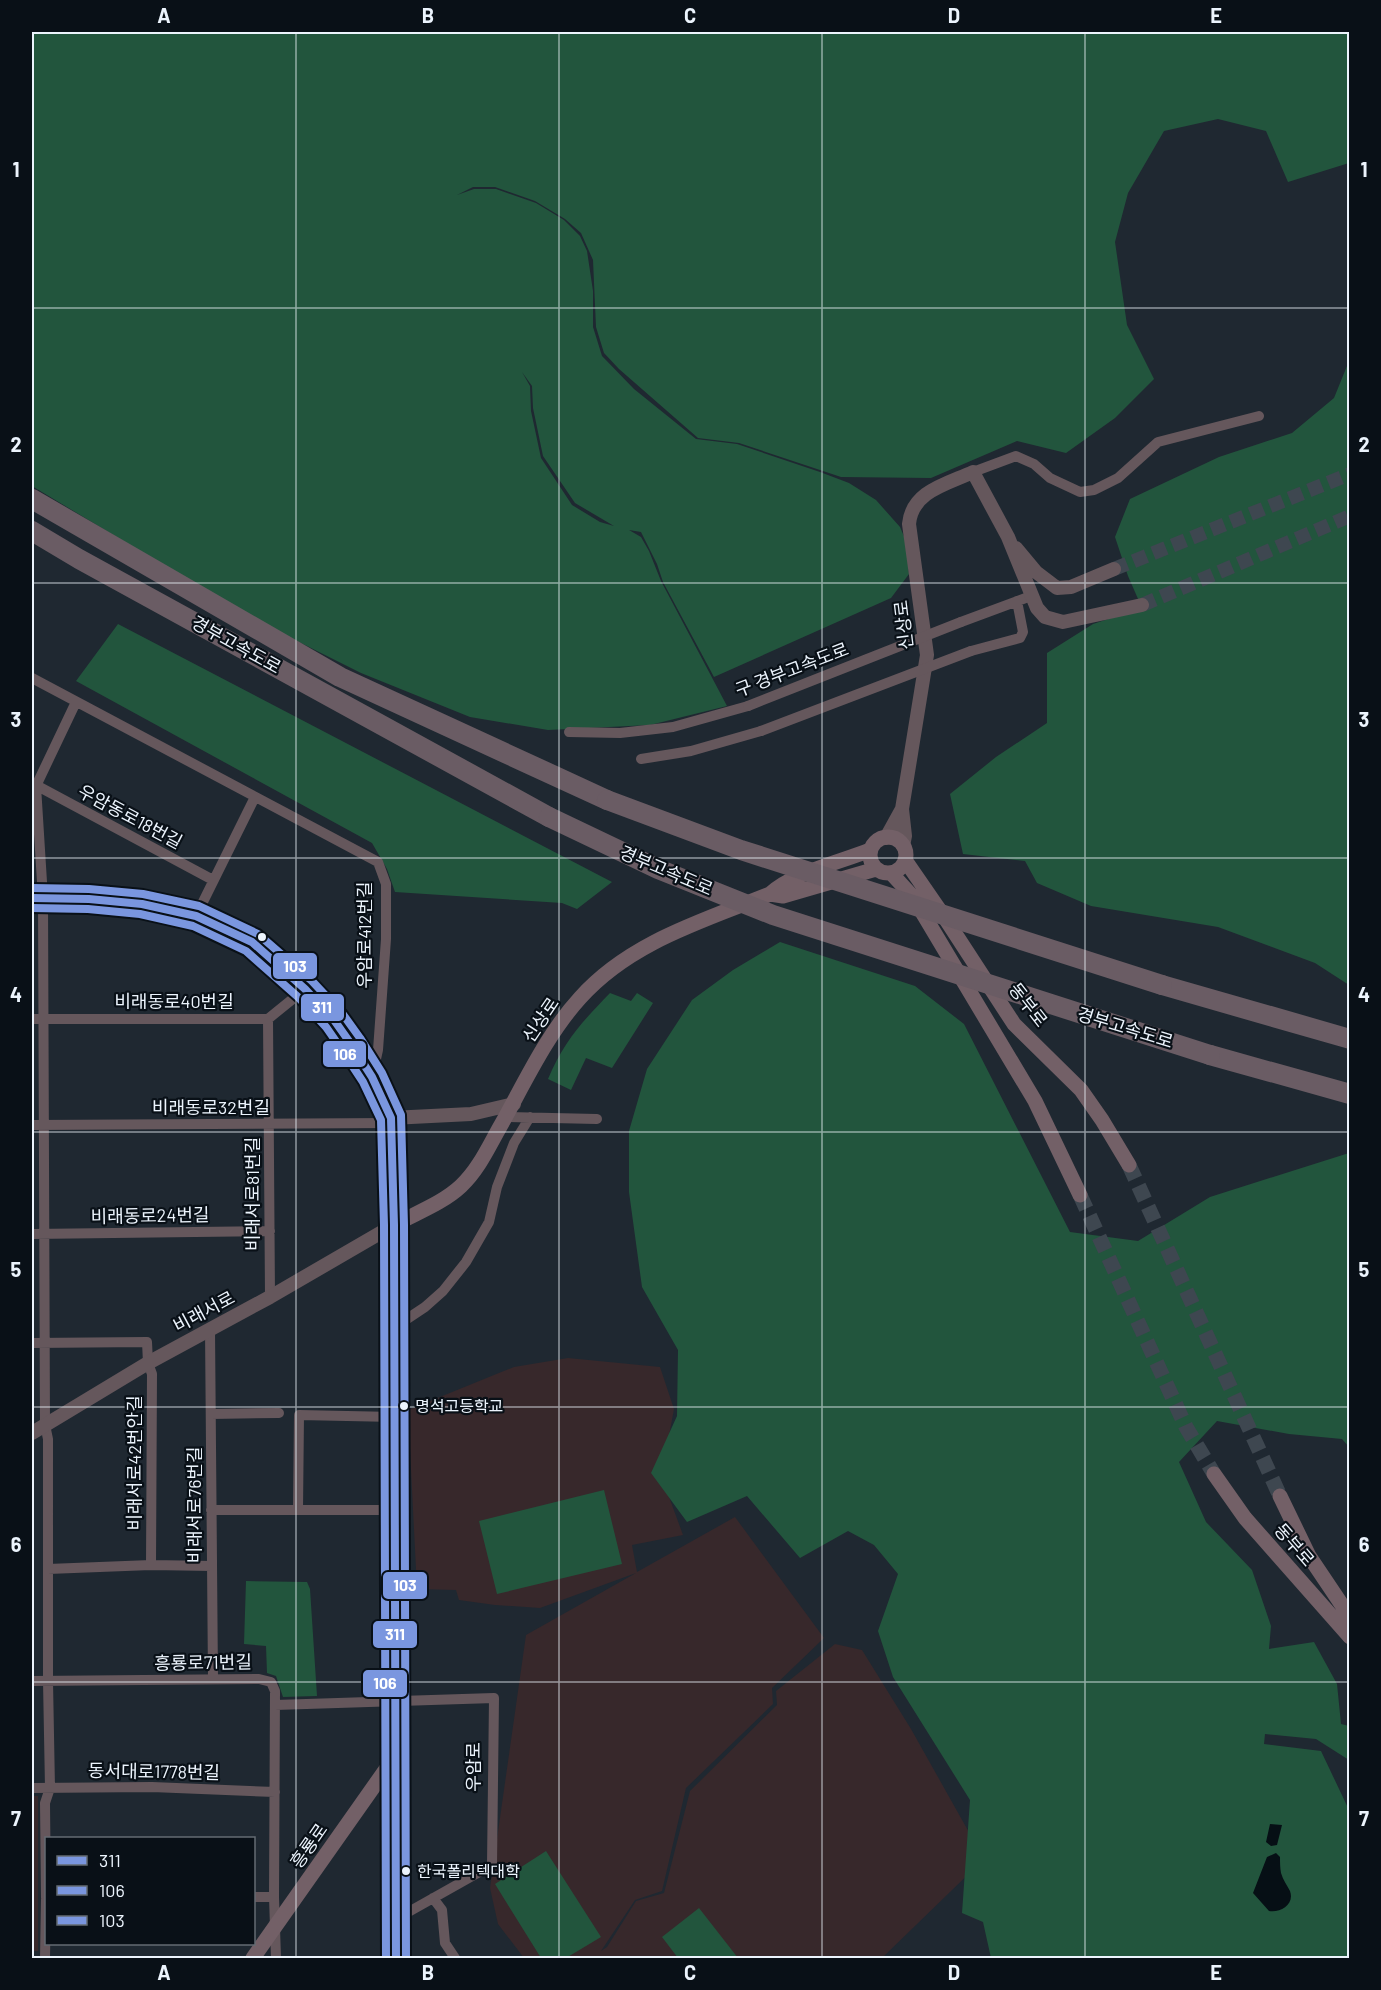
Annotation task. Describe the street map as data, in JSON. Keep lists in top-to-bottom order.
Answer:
{
  "streets": {
    "highway": ["경부고속도로"],
    "main road": ["신상로", "동부로", "흥룡로"],
    "street": [
      "구 경부고속도로",
      "우암동로18번길",
      "우암로412번길",
      "비래동로40번길",
      "비래동로32번길",
      "비래서로81번길",
      "비래동로24번길",
      "비래서로",
      "비래서로42번안길",
      "비래서로76번길",
      "흥룡로71번길",
      "우암로",
      "동서대로1778번길"
    ]
  },
  "crossings": [
    ["신상로", "비래서로"],
    ["비래동로40번길", "비래서로81번길"],
    ["비래동로32번길", "비래서로81번길"],
    ["비래서로81번길", "비래동로24번길"],
    ["비래서로81번길", "비래서로"],
    ["비래서로", "비래서로42번안길"],
    ["비래서로", "비래서로76번길"],
    ["비래서로76번길", "흥룡로71번길"],
    ["흥룡로71번길", "우암로"],
    ["흥룡로71번길", "동서대로1778번길"],
    ["흥룡로71번길", "흥룡로"]
  ],
  "places": ["명석고등학교", "한국폴리텍대학"],
  "lines": ["transit line 103", "transit line 311", "transit line 106"],
  "legend": ["311", "106", "103"],
  "grid": {
    "columns": [
      "A",
      "B",
      "C",
      "D",
      "E"
    ],
    "rows": [
      "1",
      "2",
      "3",
      "4",
      "5",
      "6",
      "7"
    ]
  }
}
